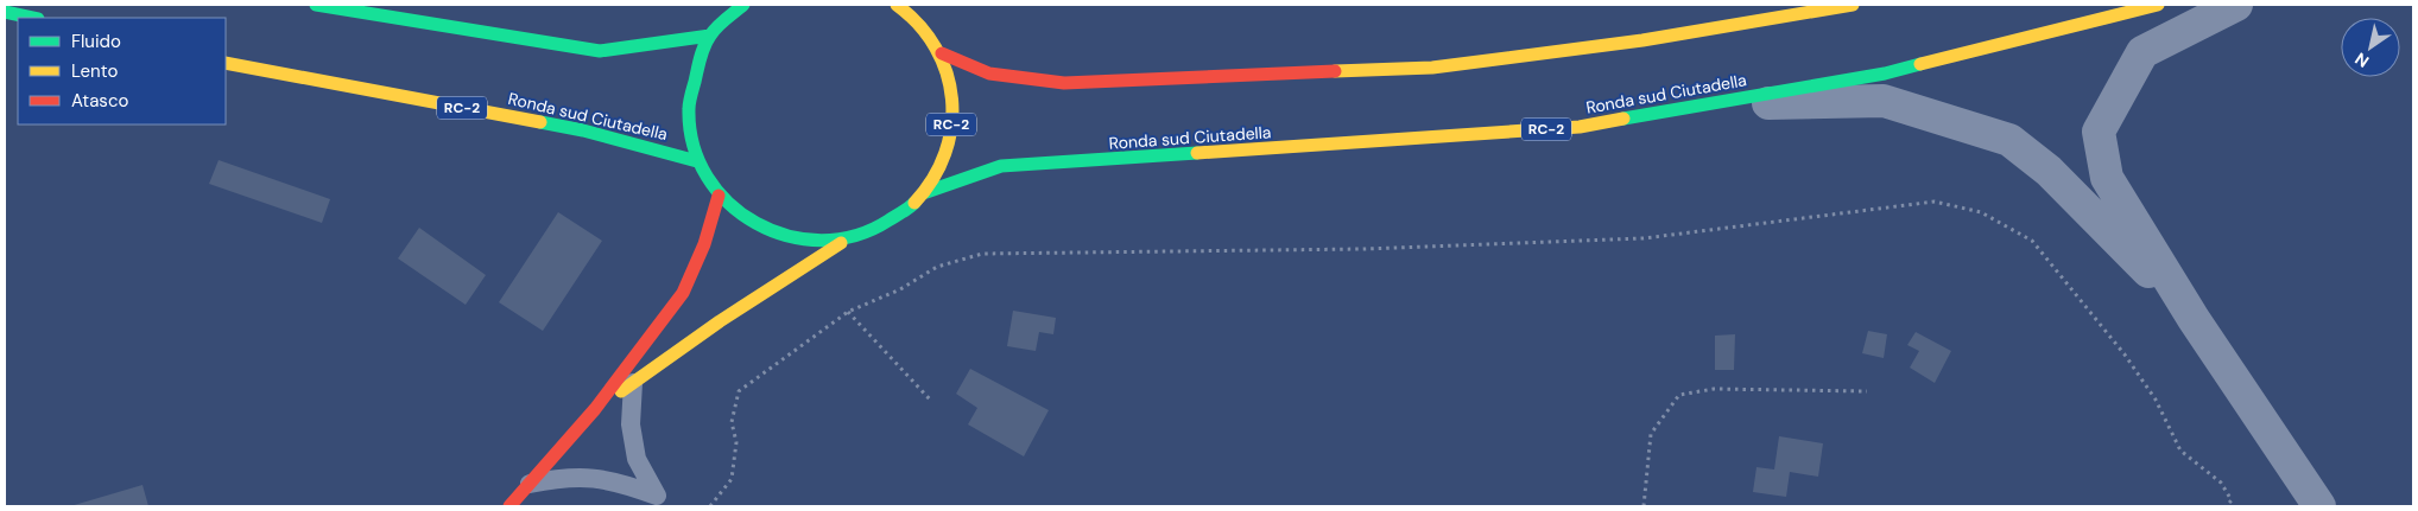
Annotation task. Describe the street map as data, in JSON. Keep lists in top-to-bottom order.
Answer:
{
  "streets": {
    "main road": ["Ronda sud Ciutadella", "RC-2"]
  },
  "crossings": [
    ["Ronda sud Ciutadella", "RC-2"]
  ],
  "legend": ["Fluido", "Lento", "Atasco"],
  "north": "bottom left"
}
